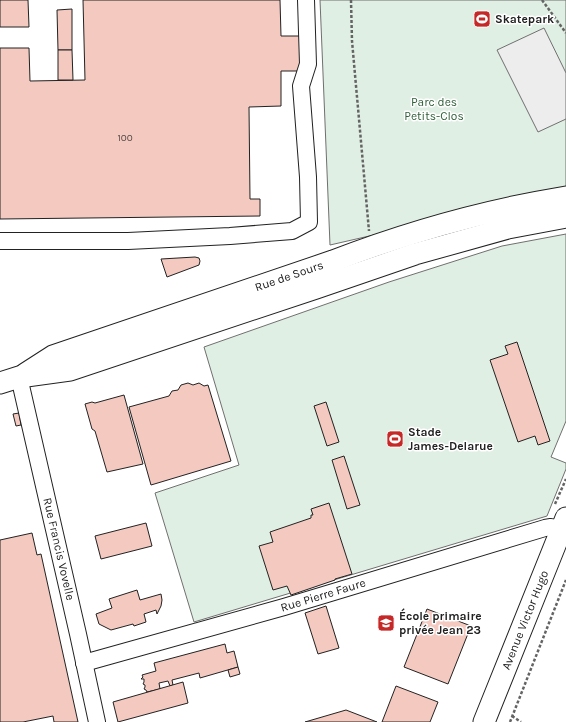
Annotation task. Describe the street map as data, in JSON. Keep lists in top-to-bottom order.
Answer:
{
  "streets": {
    "main road": ["Rue de Sours", "Avenue Victor Hugo"],
    "street": ["Rue Francis Vovelle", "Rue Pierre Faure"]
  },
  "crossings": [
    ["Rue de Sours", "Rue Francis Vovelle"],
    ["Rue Francis Vovelle", "Rue Pierre Faure"],
    ["Rue Pierre Faure", "Avenue Victor Hugo"]
  ],
  "parks": ["Parc des Petits-Clos"],
  "places": {
    "sports": ["Skatepark", "Stade James-Delarue"],
    "school or university": ["École primaire privée Jean 23"]
  },
  "house_numbers": ["100"]
}
